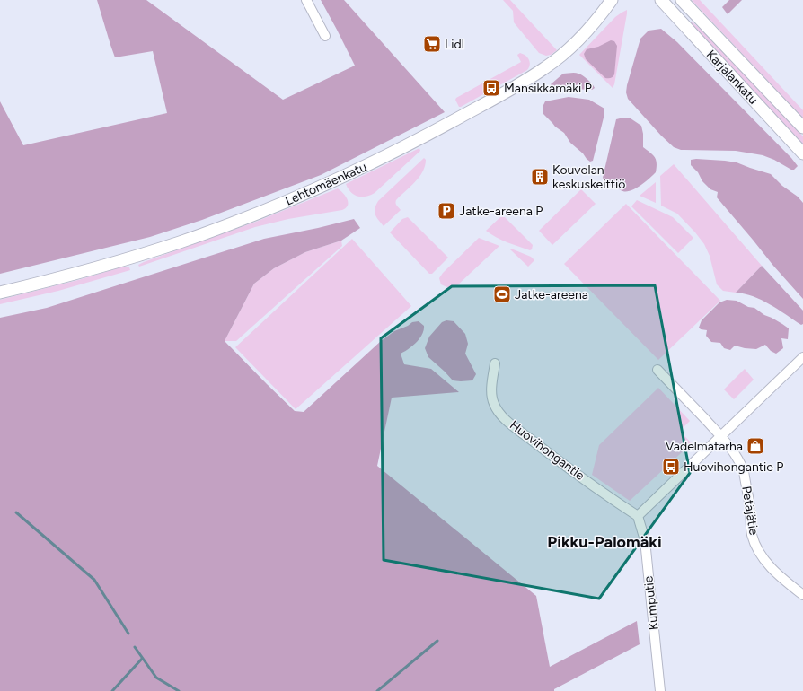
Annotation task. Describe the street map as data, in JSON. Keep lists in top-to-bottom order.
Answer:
{
  "streets": {
    "street": [
      "Karjalankatu",
      "Lehtomäenkatu",
      "Huovihongantie",
      "Petäjätie",
      "Kumputie"
    ]
  },
  "crossings": [
    ["Huovihongantie", "Kumputie"]
  ],
  "districts": ["Pikku-Palomäki"],
  "places": {
    "supermarket": ["Lidl"],
    "bus stop": ["Mansikkamäki P", "Huovihongantie P"],
    "building": ["Kouvolan keskuskeittiö"],
    "parking": ["Jatke-areena P"],
    "sports": ["Jatke-areena"],
    "shop": ["Vadelmatarha"]
  }
}
